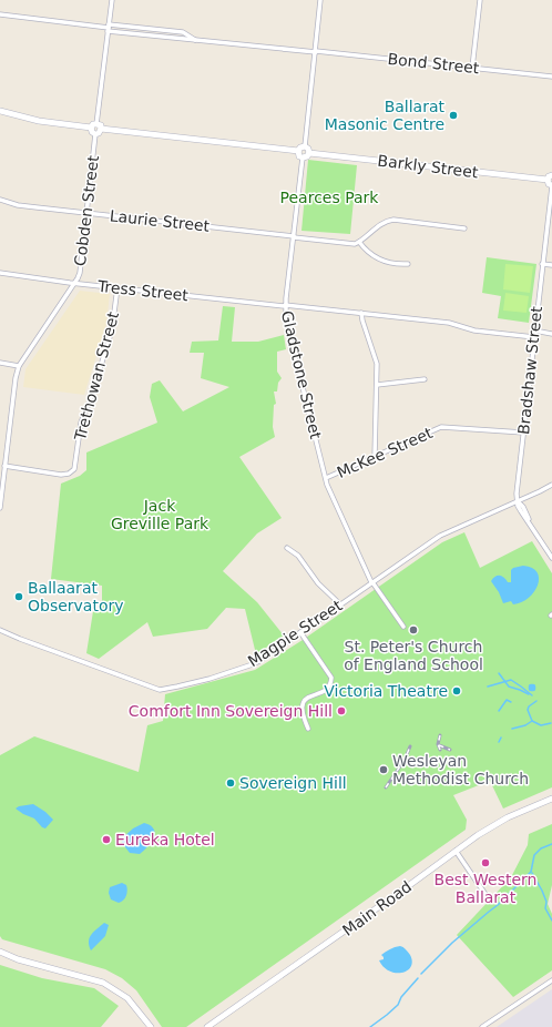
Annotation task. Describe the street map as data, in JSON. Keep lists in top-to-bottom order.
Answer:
{
  "streets": {
    "main road": ["Barkly Street", "Main Road"],
    "street": [
      "Bond Street",
      "Cobden Street",
      "Laurie Street",
      "Tress Street",
      "Bradshaw Street",
      "Gladstone Street",
      "Trethowan Street",
      "McKee Street",
      "Magpie Street"
    ]
  },
  "crossings": [
    ["Barkly Street", "Gladstone Street"],
    ["Cobden Street", "Laurie Street"],
    ["Cobden Street", "Tress Street"],
    ["Cobden Street", "Trethowan Street"],
    ["Laurie Street", "Gladstone Street"],
    ["Tress Street", "Bradshaw Street"],
    ["Tress Street", "Gladstone Street"],
    ["Tress Street", "Trethowan Street"],
    ["Bradshaw Street", "McKee Street"],
    ["Bradshaw Street", "Magpie Street"],
    ["Gladstone Street", "McKee Street"],
    ["Gladstone Street", "Magpie Street"]
  ],
  "parks": ["Pearces Park", "Jack Greville Park"],
  "places": [
    "Ballarat Masonic Centre",
    "Ballaarat Observatory",
    "St. Peter's Church of England School",
    "Victoria Theatre",
    "Comfort Inn Sovereign Hill",
    "Wesleyan Methodist Church",
    "Sovereign Hill",
    "Eureka Hotel",
    "Best Western Ballarat"
  ]
}
